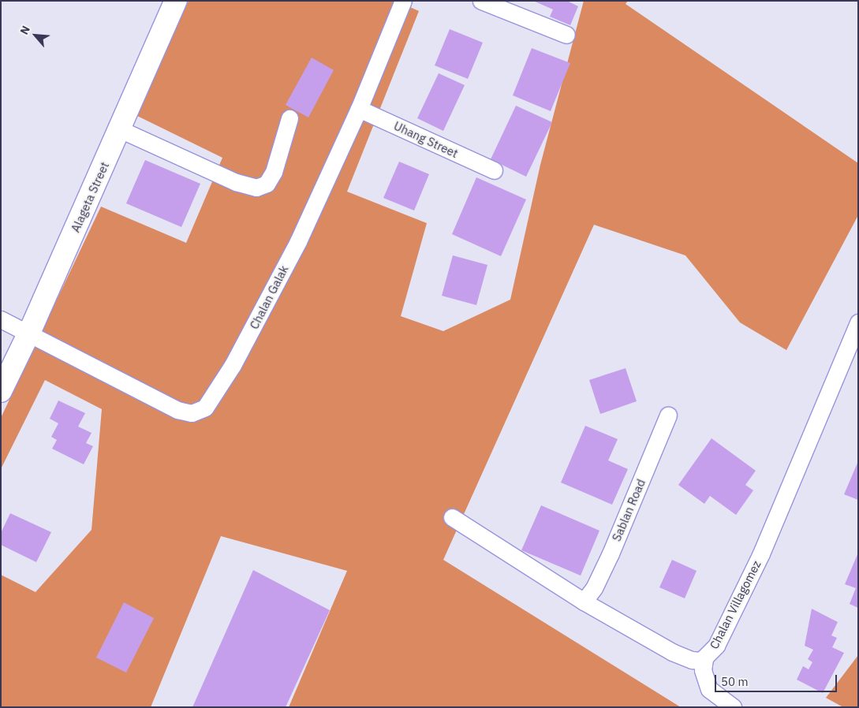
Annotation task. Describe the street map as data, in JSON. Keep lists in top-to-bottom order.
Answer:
{
  "streets": {
    "main road": ["Alageta Street"],
    "street": [
      "Uhang Street",
      "Chalan Galak",
      "Sablan Road",
      "Chalan Villagomez"
    ]
  },
  "crossings": [
    ["Uhang Street", "Chalan Galak"],
    ["Alageta Street", "Chalan Galak"],
    ["Sablan Road", "Chalan Villagomez"]
  ],
  "scale_bar": "50 m",
  "north": "top left"
}
